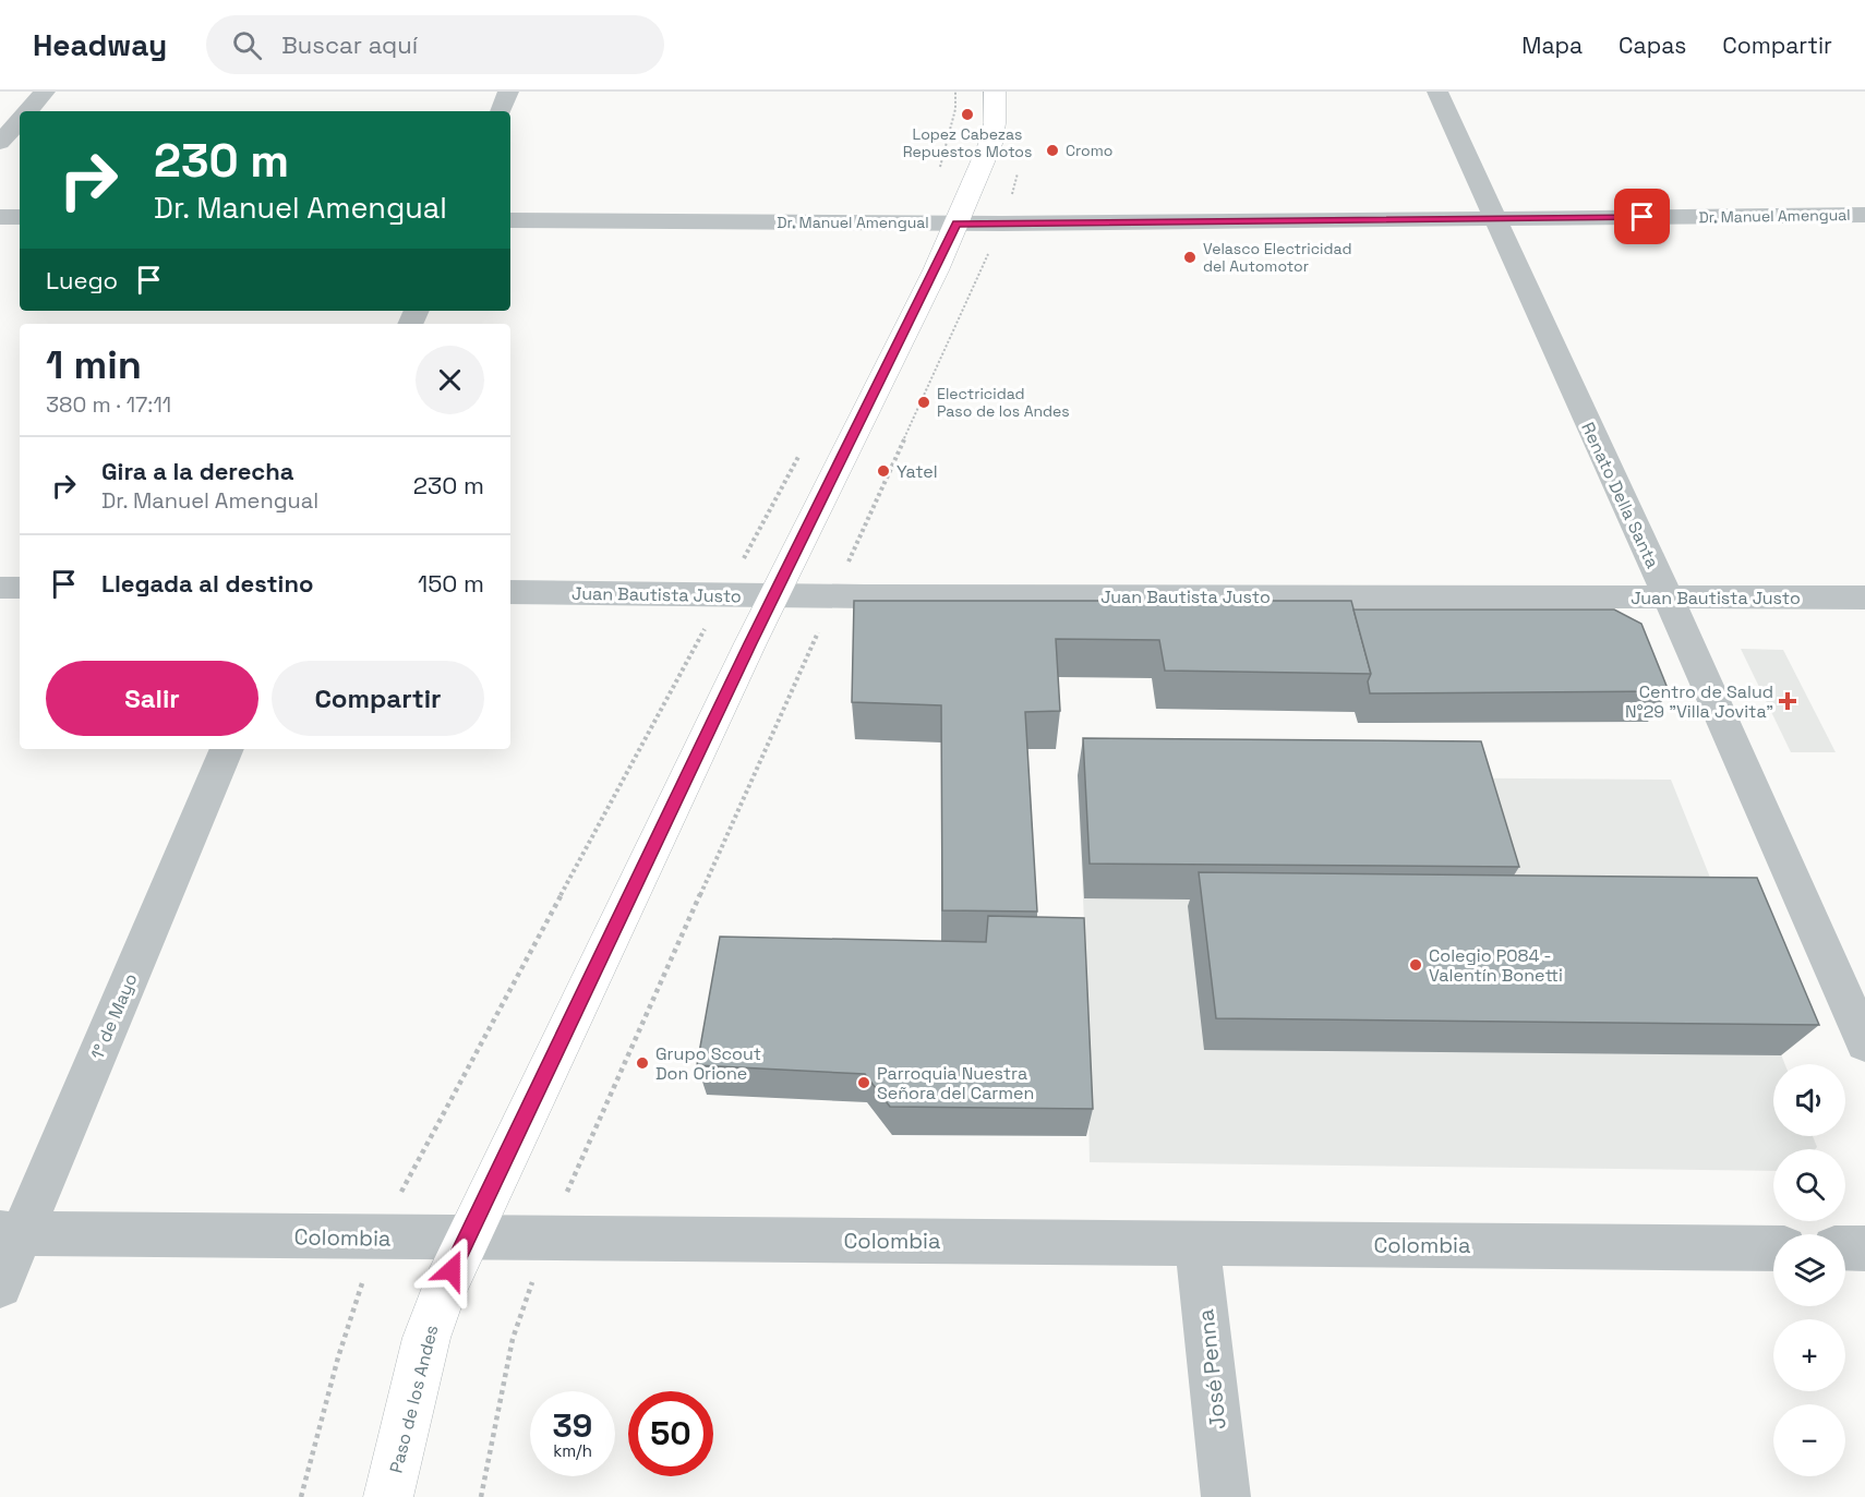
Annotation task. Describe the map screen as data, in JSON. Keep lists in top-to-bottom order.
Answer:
{
  "streets": {
    "main road": ["Paso de los Andes"],
    "street": [
      "Dr. Manuel Amengual",
      "Renato Della Santa",
      "Juan Bautista Justo",
      "1° de Mayo",
      "Colombia",
      "José Penna"
    ]
  },
  "crossings": [
    ["Dr. Manuel Amengual", "Renato Della Santa"],
    ["Dr. Manuel Amengual", "Paso de los Andes"],
    ["Renato Della Santa", "Juan Bautista Justo"],
    ["Juan Bautista Justo", "Paso de los Andes"],
    ["1° de Mayo", "Colombia"],
    ["Colombia", "José Penna"],
    ["Colombia", "Paso de los Andes"]
  ],
  "places": {
    "other": [
      "Lopez Cabezas Repuestos Motos",
      "Cromo",
      "Velasco Electricidad del Automotor",
      "Electricidad Paso de los Andes",
      "Yatel",
      "Colegio P084 - Valentín Bonetti",
      "Grupo Scout Don Orione",
      "Parroquia Nuestra Señora del Carmen"
    ],
    "health": ["Centro de Salud N°29 \"Villa Jovita\""]
  },
  "page": {
    "header": "Headway",
    "search": "Buscar aquí",
    "nav": ["Mapa", "Capas", "Compartir"],
    "turn": ["230 m", "Dr. Manuel Amengual"],
    "then": "Luego",
    "heading": ["1 min", "380 m · 17:11"],
    "list": [
      {
        "name": "Gira a la derecha",
        "note": "Dr. Manuel Amengual",
        "value": "230 m"
      },
      {
        "name": "Llegada al destino",
        "value": "150 m"
      }
    ],
    "buttons": ["Salir", "Compartir"],
    "map_buttons": ["+", "−"],
    "speed": "39 km/h",
    "limit": "50"
  }
}
